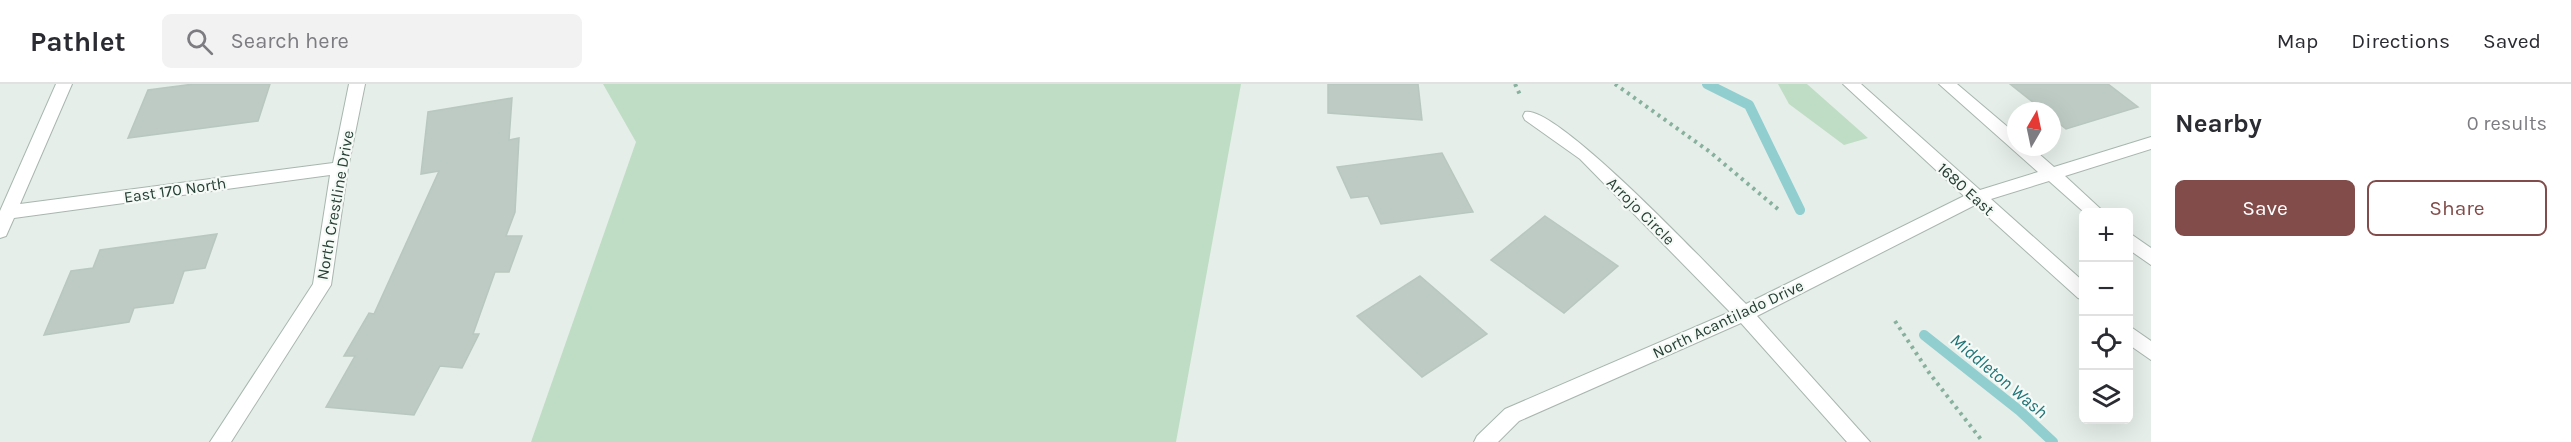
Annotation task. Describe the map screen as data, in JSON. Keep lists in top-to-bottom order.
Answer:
{
  "streets": {
    "street": [
      "1680 East",
      "East 170 North",
      "North Crestline Drive",
      "Arrojo Circle",
      "North Acantilado Drive"
    ]
  },
  "crossings": [
    ["1680 East", "North Acantilado Drive"],
    ["East 170 North", "North Crestline Drive"],
    ["Arrojo Circle", "North Acantilado Drive"]
  ],
  "water": ["Middleton Wash"],
  "north": "top",
  "page": {
    "header": "Pathlet",
    "search": "Search here",
    "nav": ["Map", "Directions", "Saved"],
    "heading": ["Nearby", "0 results"],
    "buttons": ["Save", "Share"],
    "map_buttons": ["+", "−"]
  }
}
